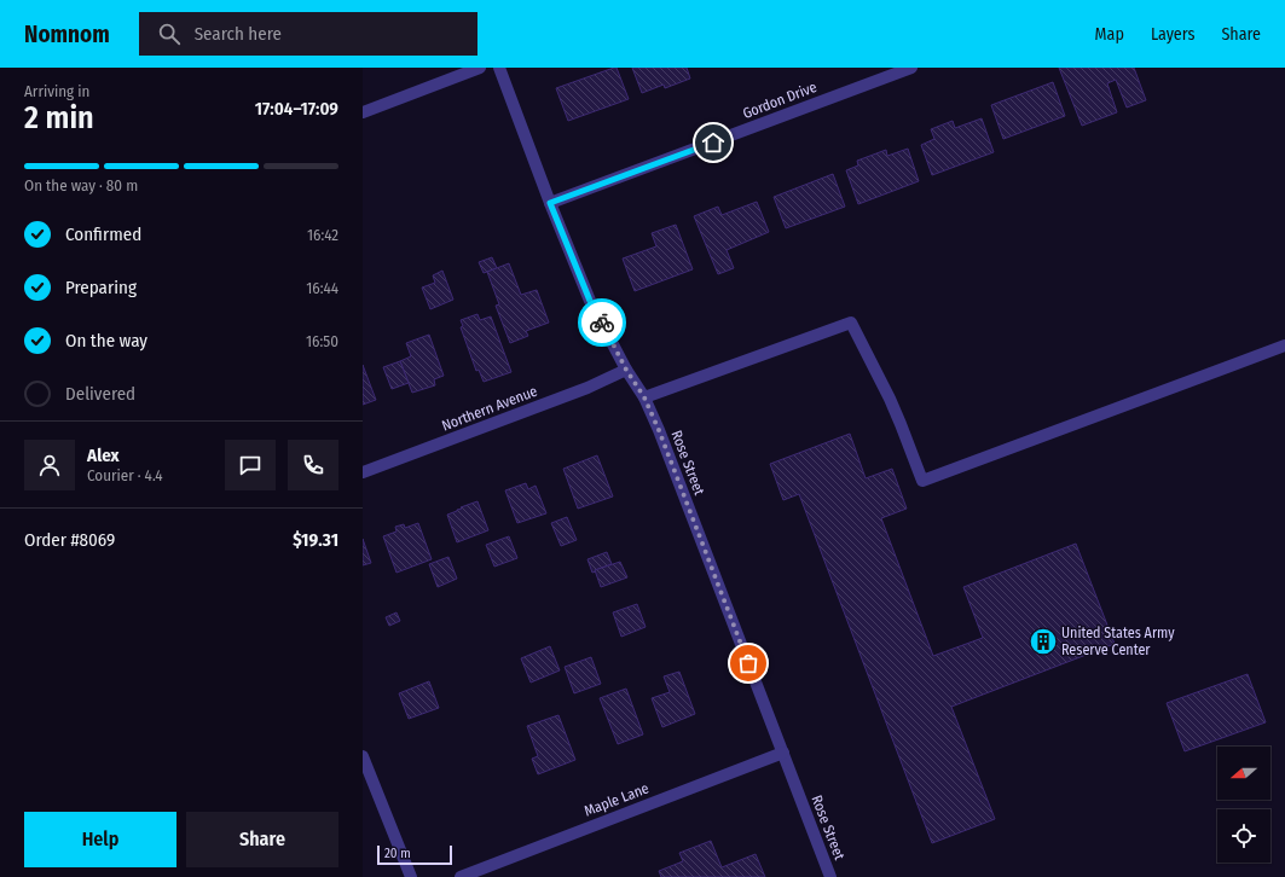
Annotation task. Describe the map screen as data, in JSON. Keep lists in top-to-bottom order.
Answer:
{
  "streets": {
    "street": [
      "Gordon Drive",
      "Northern Avenue",
      "Rose Street",
      "Maple Lane"
    ]
  },
  "crossings": [
    ["Gordon Drive", "Rose Street"],
    ["Northern Avenue", "Rose Street"],
    ["Rose Street", "Maple Lane"]
  ],
  "places": {
    "building": ["United States Army Reserve Center"]
  },
  "scale_bar": "20 m",
  "north": "left",
  "page": {
    "header": "Nomnom",
    "search": "Search here",
    "nav": ["Map", "Layers", "Share"],
    "heading": ["2 min", "Arriving in", "17:04–17:09"],
    "panel": [
      "Alex",
      "Courier · 4.4",
      "Order #8069",
      "$19.31"
    ],
    "bar": "On the way · 80 m",
    "list": [
      ["Confirmed", "16:42"],
      ["Preparing", "16:44"],
      ["On the way", "16:50"],
      "Delivered"
    ],
    "buttons": ["Help", "Share"],
    "scale": "20 m"
  }
}
